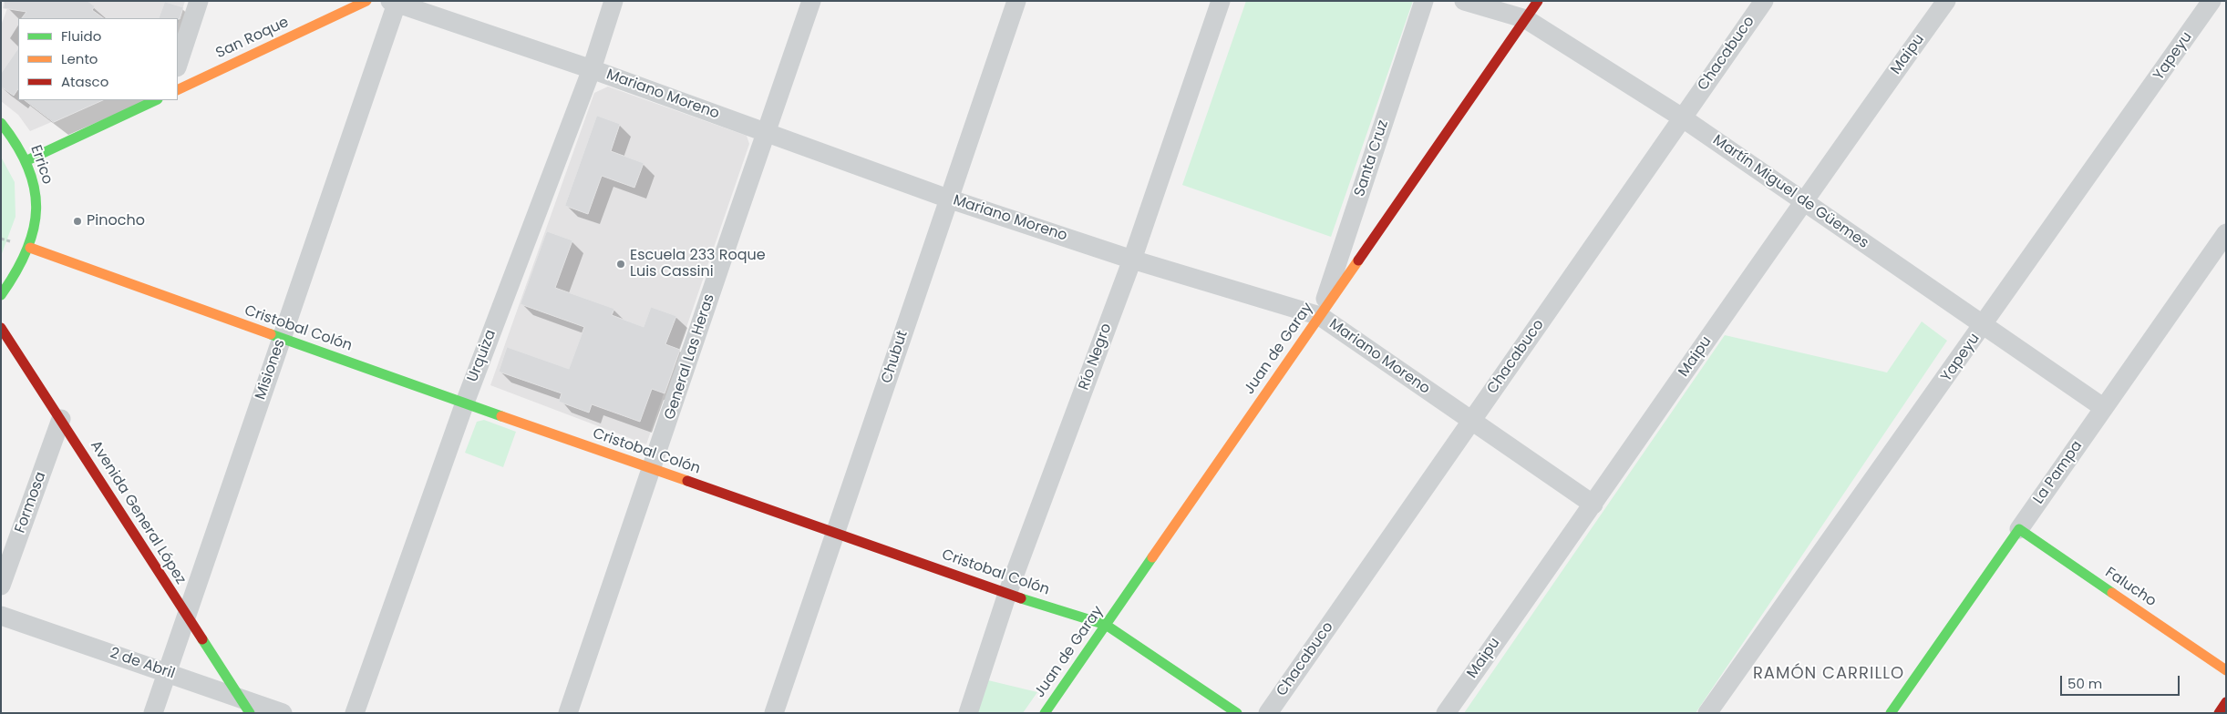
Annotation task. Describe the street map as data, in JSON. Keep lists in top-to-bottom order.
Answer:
{
  "streets": {
    "street": [
      "San Roque",
      "Chacabuco",
      "Maipu",
      "Yapeyu",
      "Mariano Moreno",
      "Santa Cruz",
      "Errico",
      "Martín Miguel de Güemes",
      "Cristobal Colón",
      "Juan de Garay",
      "Urquiza",
      "General Las Heras",
      "Chubut",
      "Río Negro",
      "Misiones",
      "La Pampa",
      "Formosa",
      "Avenida General López",
      "Falucho",
      "2 de Abril"
    ]
  },
  "crossings": [
    ["Chacabuco", "Mariano Moreno"],
    ["Chacabuco", "Martín Miguel de Güemes"],
    ["Maipu", "Mariano Moreno"],
    ["Maipu", "Martín Miguel de Güemes"],
    ["Yapeyu", "Martín Miguel de Güemes"],
    ["Mariano Moreno", "Santa Cruz"],
    ["Mariano Moreno", "Juan de Garay"],
    ["Mariano Moreno", "Urquiza"],
    ["Mariano Moreno", "General Las Heras"],
    ["Mariano Moreno", "Chubut"],
    ["Mariano Moreno", "Río Negro"],
    ["Mariano Moreno", "Misiones"],
    ["Santa Cruz", "Juan de Garay"],
    ["Errico", "Cristobal Colón"],
    ["Martín Miguel de Güemes", "Juan de Garay"],
    ["Martín Miguel de Güemes", "La Pampa"],
    ["Cristobal Colón", "Juan de Garay"],
    ["Cristobal Colón", "Urquiza"],
    ["Cristobal Colón", "General Las Heras"],
    ["Cristobal Colón", "Chubut"],
    ["Cristobal Colón", "Río Negro"],
    ["Cristobal Colón", "Misiones"],
    ["Misiones", "Avenida General López"],
    ["Misiones", "2 de Abril"],
    ["La Pampa", "Falucho"],
    ["Formosa", "Avenida General López"],
    ["Avenida General López", "2 de Abril"]
  ],
  "districts": ["RAMÓN CARRILLO"],
  "places": ["Pinocho", "Escuela 233 Roque Luis Cassini"],
  "legend": ["Fluido", "Lento", "Atasco"],
  "scale_bar": "50 m"
}
